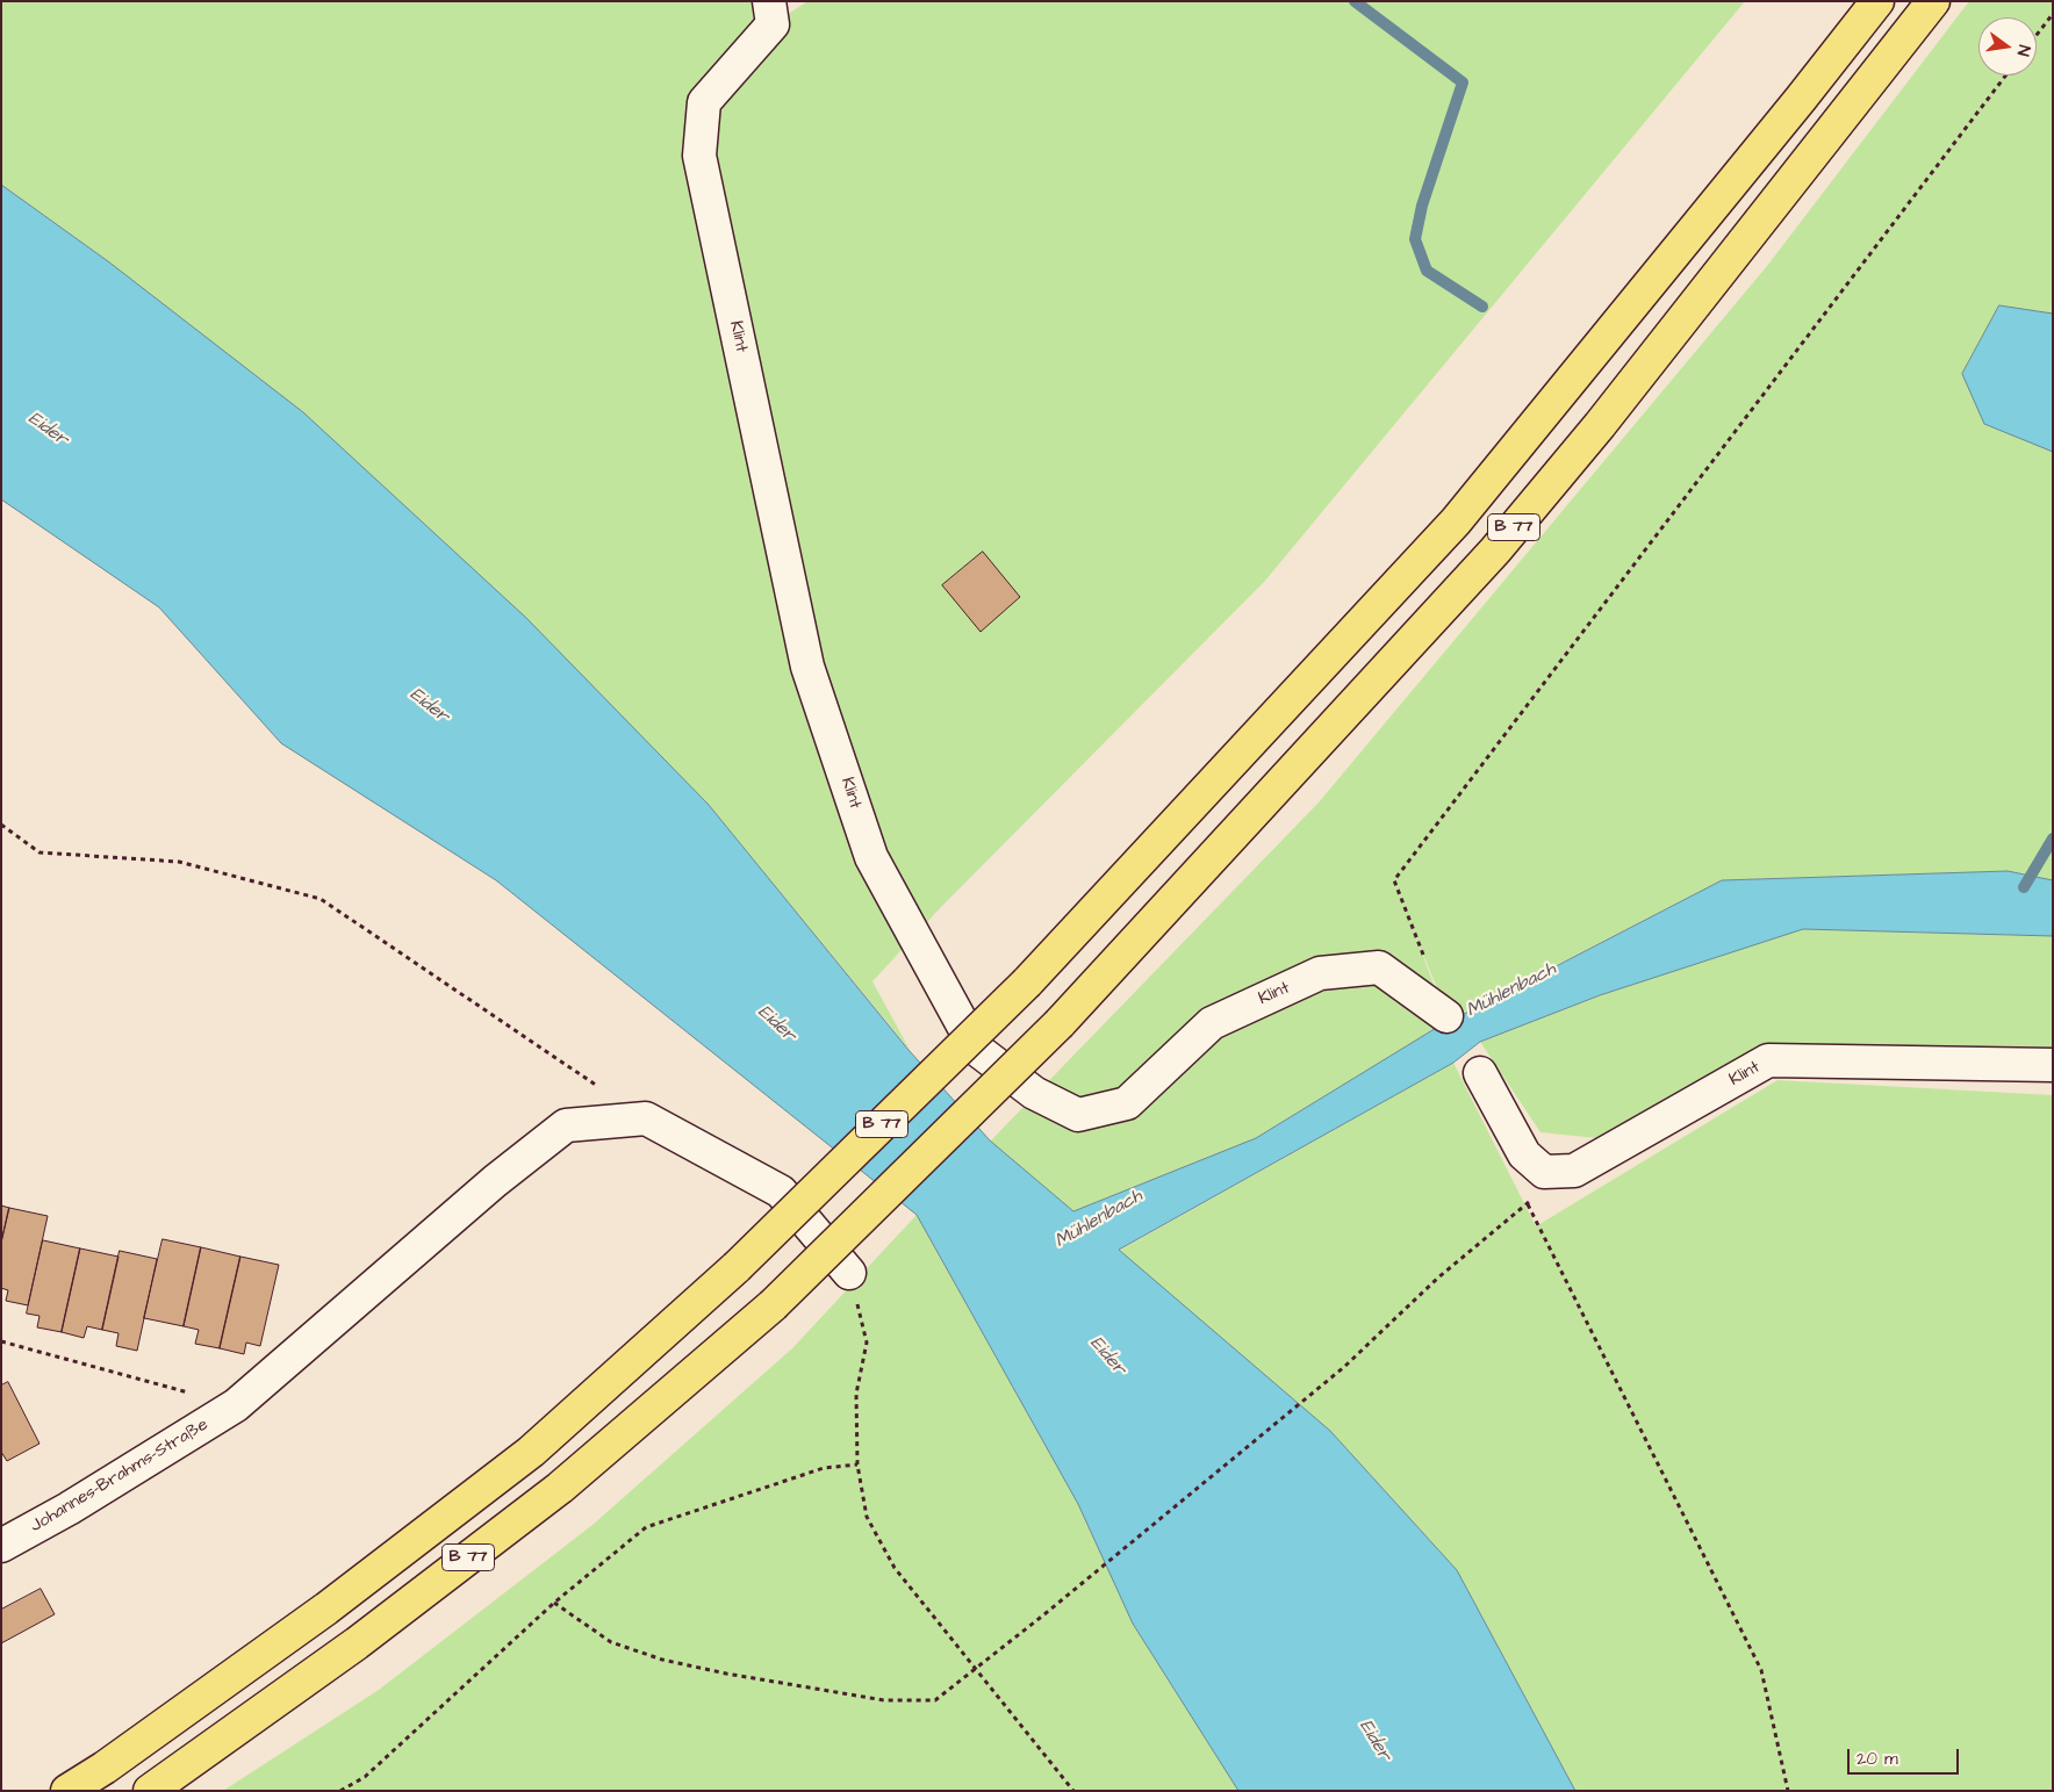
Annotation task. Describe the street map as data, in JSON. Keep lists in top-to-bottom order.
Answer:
{
  "streets": {
    "highway": ["B 77"],
    "street": ["Klint", "Johannes-Brahms-Straße"]
  },
  "water": ["Eider", "Mühlenbach"],
  "scale_bar": "20 m",
  "north": "right"
}
